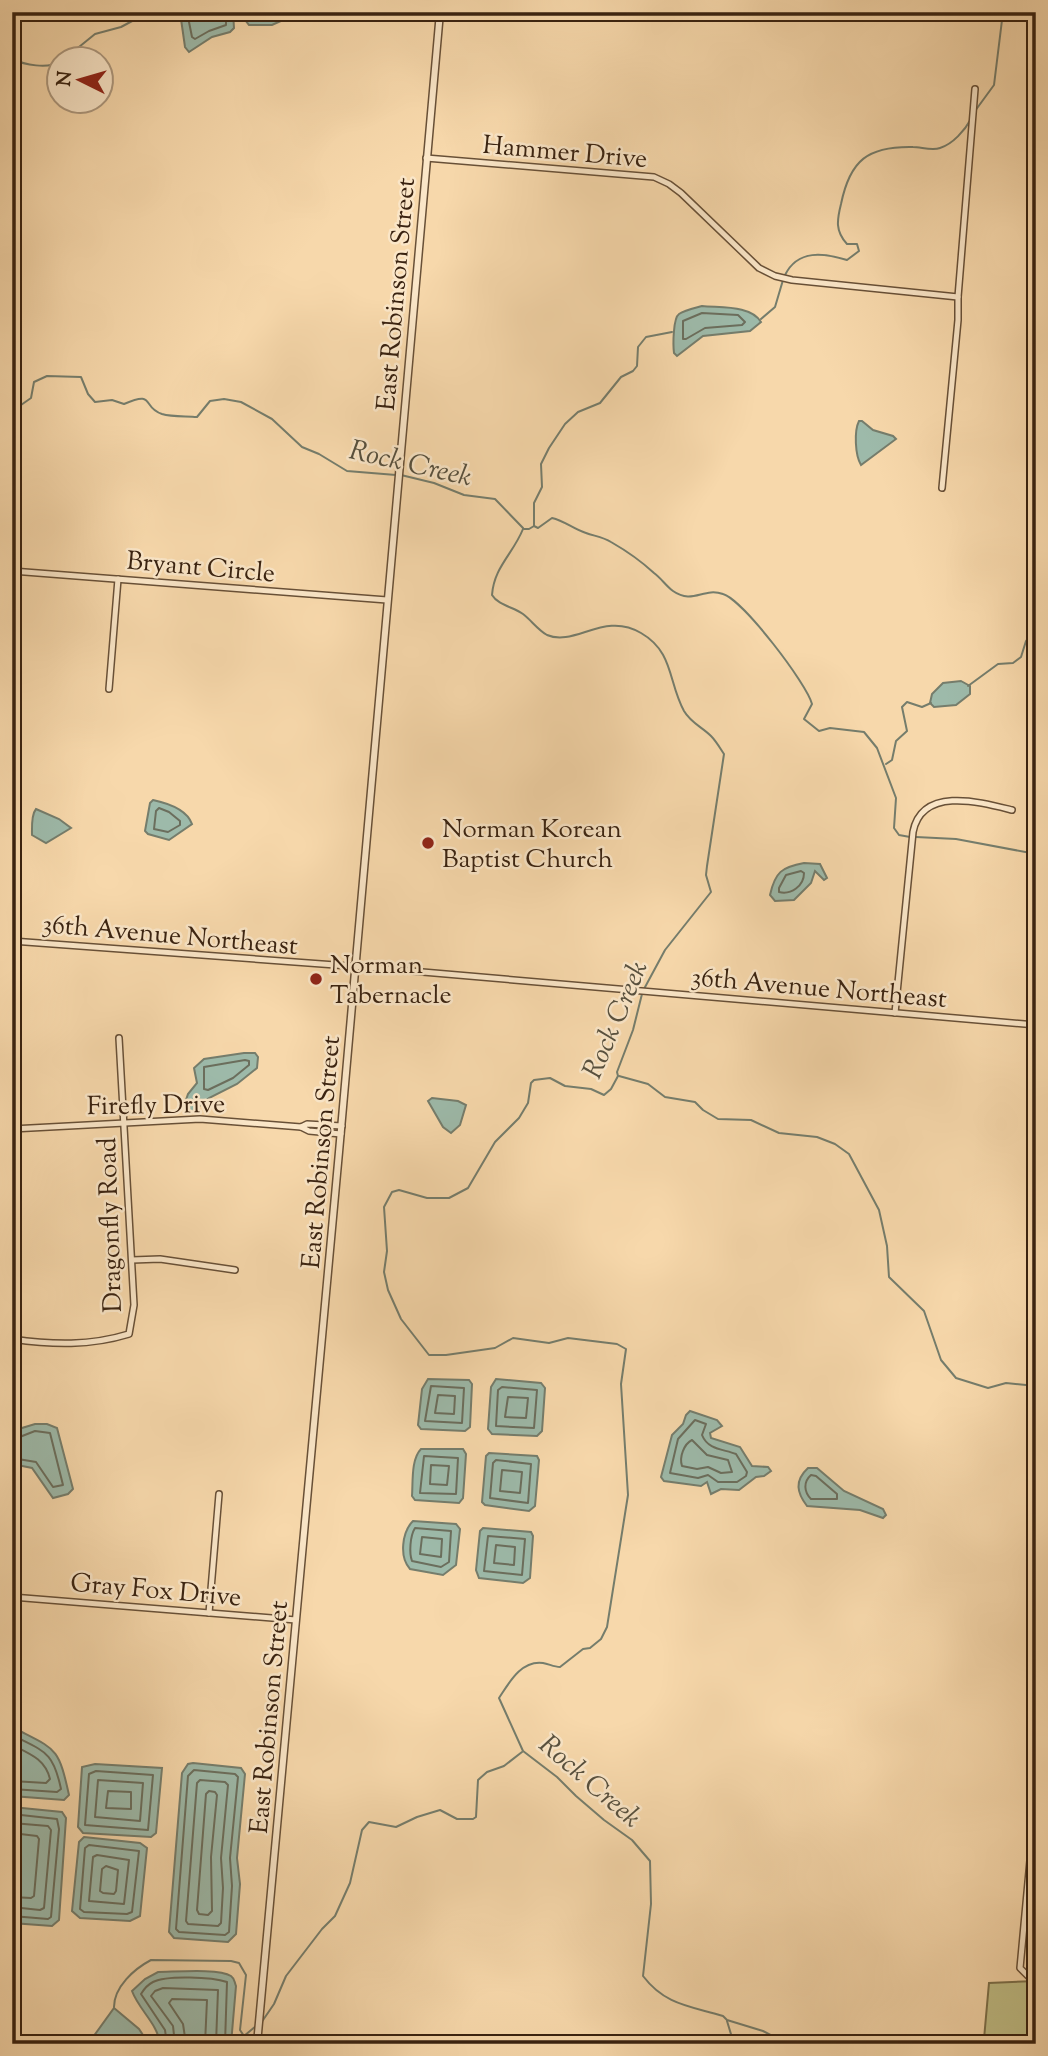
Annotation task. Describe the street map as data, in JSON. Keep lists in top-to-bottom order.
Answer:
{
  "streets": {
    "street": [
      "Hammer Drive",
      "East Robinson Street",
      "Bryant Circle",
      "36th Avenue Northeast",
      "Firefly Drive",
      "Dragonfly Road",
      "Gray Fox Drive"
    ]
  },
  "crossings": [
    ["Hammer Drive", "East Robinson Street"],
    ["East Robinson Street", "Bryant Circle"],
    ["East Robinson Street", "36th Avenue Northeast"],
    ["East Robinson Street", "Firefly Drive"],
    ["East Robinson Street", "Gray Fox Drive"],
    ["Firefly Drive", "Dragonfly Road"]
  ],
  "water": ["Rock Creek"],
  "places": ["Norman Korean Baptist Church", "Norman Tabernacle"],
  "north": "left"
}
